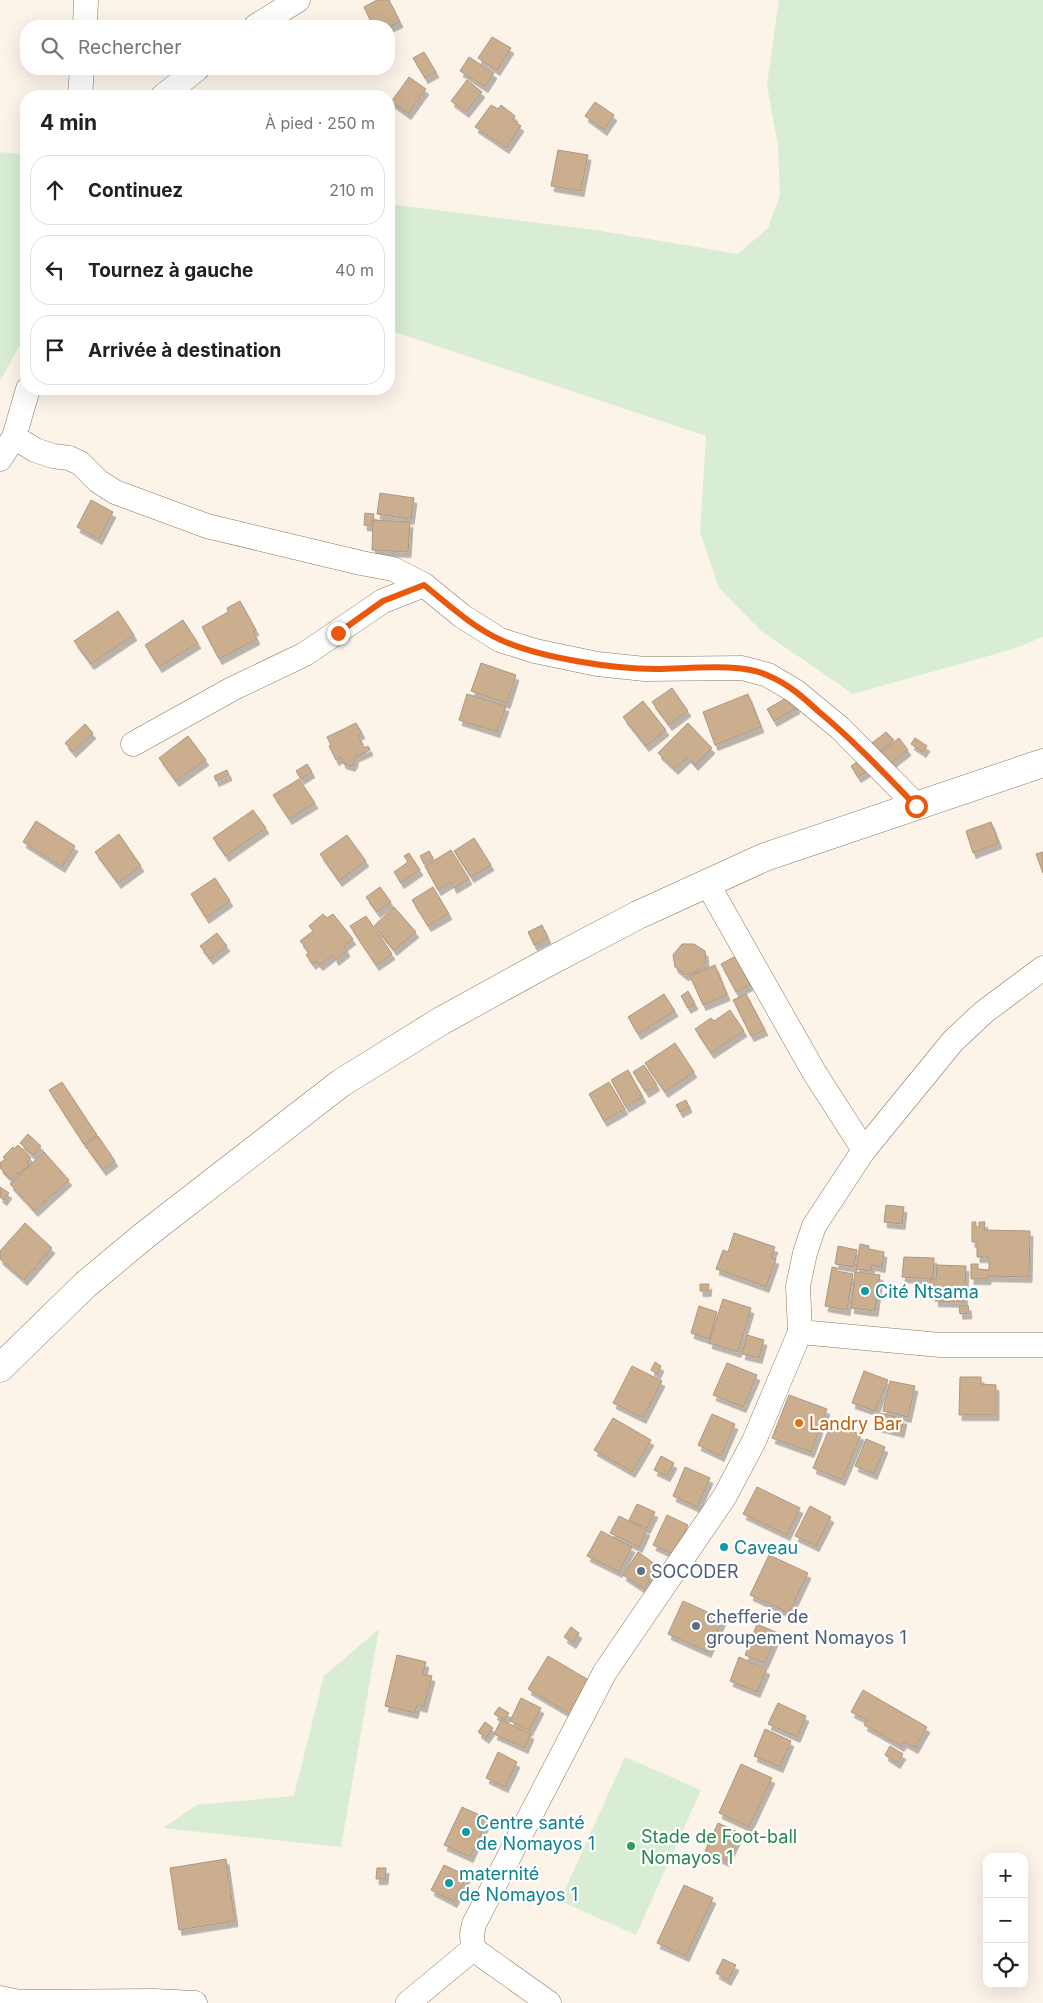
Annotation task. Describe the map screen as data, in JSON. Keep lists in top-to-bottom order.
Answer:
{
  "places": [
    "Cité Ntsama",
    "Landry Bar",
    "Caveau",
    "SOCODER",
    "chefferie de groupement Nomayos 1",
    "Centre santé de Nomayos 1",
    "Stade de Foot-ball Nomayos 1",
    "maternité de Nomayos 1"
  ],
  "page": {
    "search": "Rechercher",
    "heading": ["4 min", "À pied · 250 m"],
    "list": [
      ["Continuez", "210 m"],
      ["Tournez à gauche", "40 m"],
      "Arrivée à destination"
    ],
    "map_buttons": ["+", "−"]
  }
}
